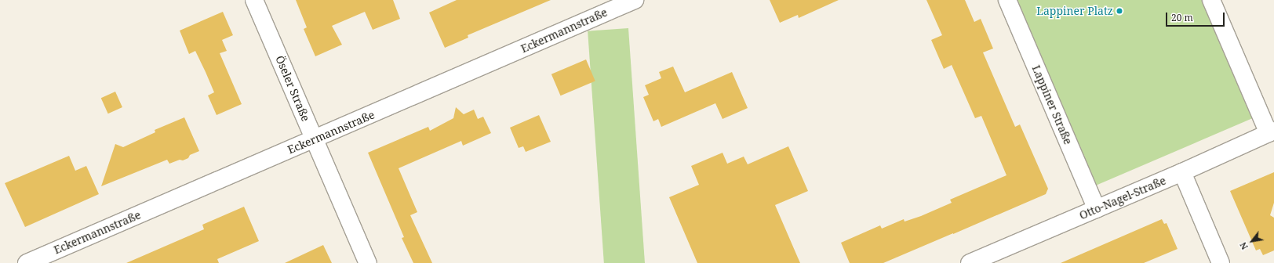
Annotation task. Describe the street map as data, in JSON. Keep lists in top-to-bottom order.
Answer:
{
  "streets": {
    "street": [
      "Eckermannstraße",
      "Öseler Straße",
      "Lappiner Straße",
      "Otto-Nagel-Straße"
    ]
  },
  "crossings": [
    ["Eckermannstraße", "Öseler Straße"],
    ["Lappiner Straße", "Otto-Nagel-Straße"]
  ],
  "places": ["Lappiner Platz"],
  "scale_bar": "20 m",
  "north": "bottom left"
}
